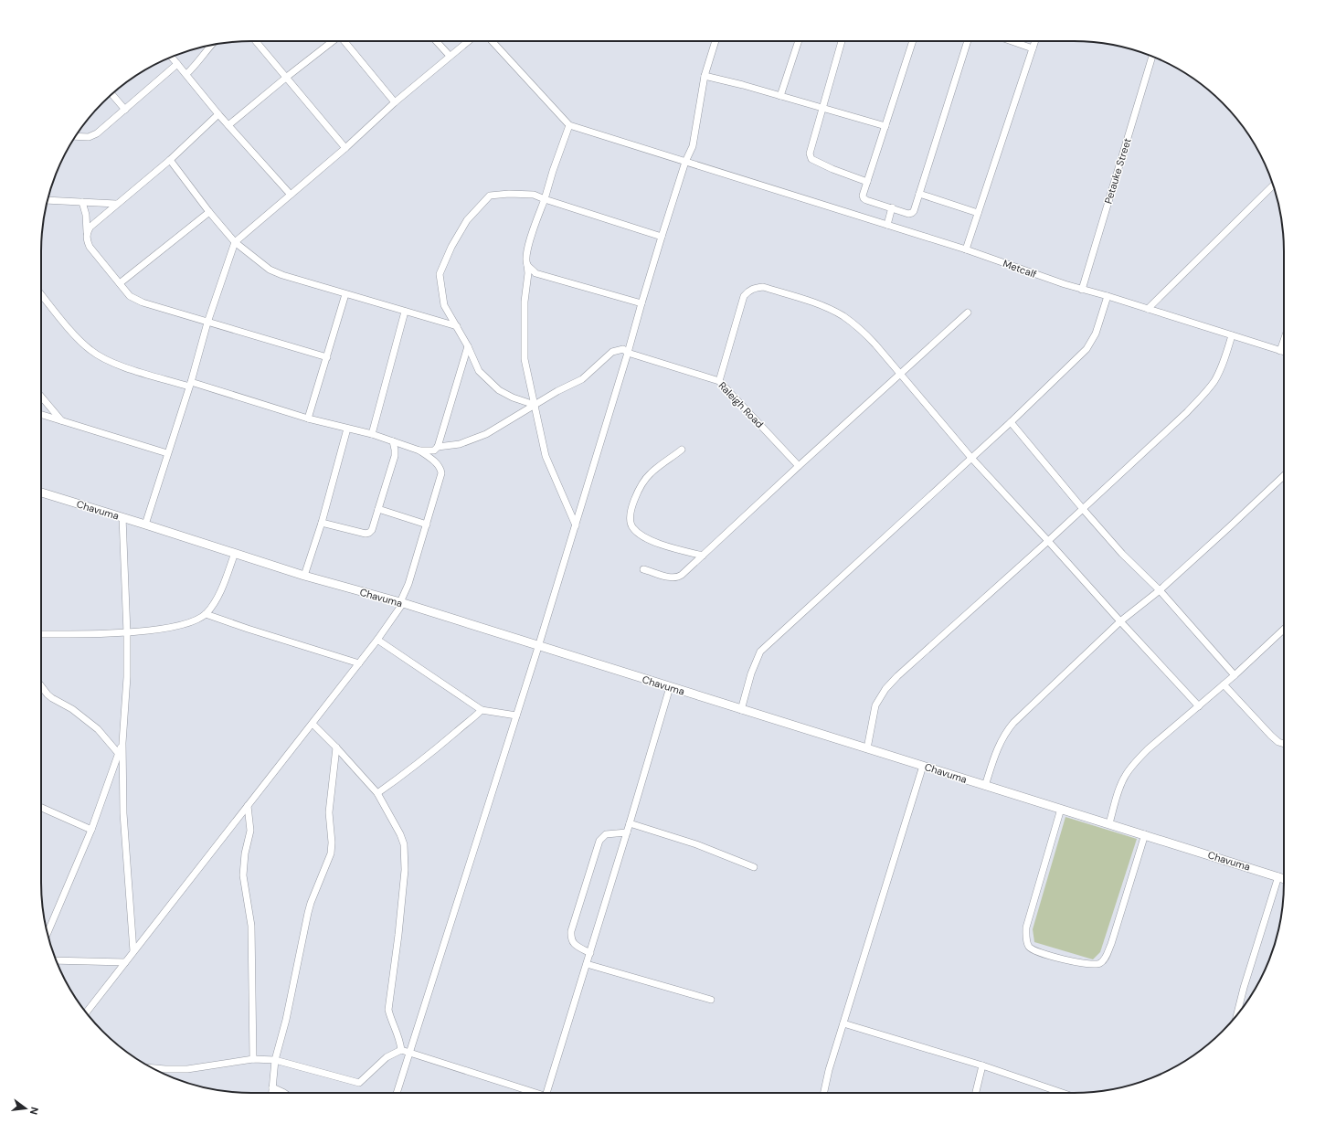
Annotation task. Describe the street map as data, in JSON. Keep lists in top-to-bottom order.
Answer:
{
  "streets": {
    "street": [
      "Petauke Street",
      "Metcalf",
      "Raleigh Road",
      "Chavuma"
    ]
  },
  "crossings": [
    ["Petauke Street", "Metcalf"]
  ],
  "north": "right"
}
